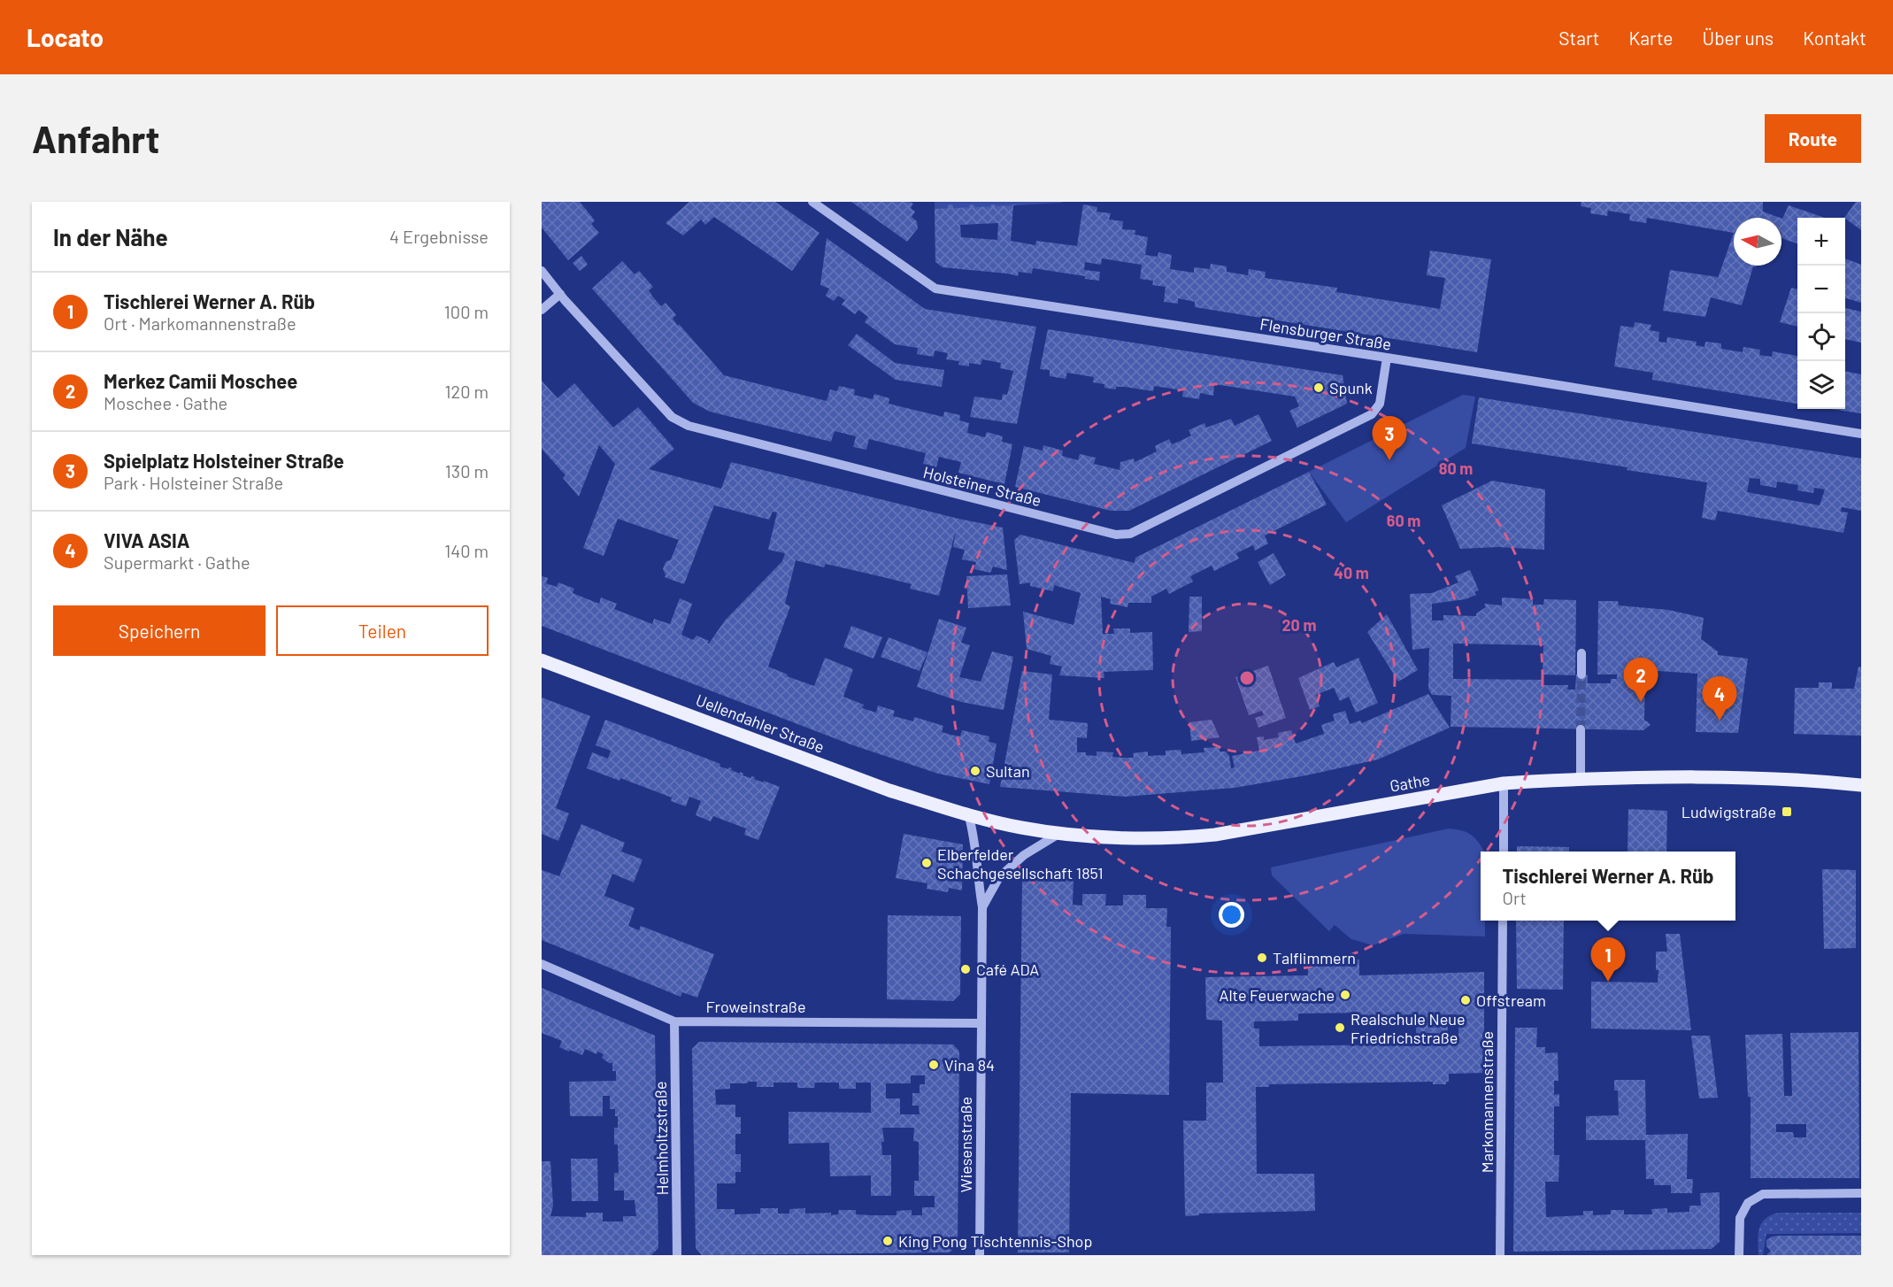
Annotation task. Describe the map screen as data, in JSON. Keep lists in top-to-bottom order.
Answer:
{
  "streets": {
    "main road": ["Uellendahler Straße", "Gathe"],
    "street": [
      "Flensburger Straße",
      "Holsteiner Straße",
      "Froweinstraße",
      "Markomannenstraße",
      "Helmholtzstraße",
      "Wiesenstraße"
    ]
  },
  "crossings": [
    ["Flensburger Straße", "Holsteiner Straße"],
    ["Uellendahler Straße", "Gathe"],
    ["Uellendahler Straße", "Wiesenstraße"],
    ["Gathe", "Wiesenstraße"],
    ["Froweinstraße", "Helmholtzstraße"],
    ["Froweinstraße", "Wiesenstraße"]
  ],
  "places": {
    "other": [
      "Spunk",
      "Sultan",
      "Elberfelder Schachgesellschaft 1851",
      "Talflimmern",
      "Café ADA",
      "Alte Feuerwache",
      "Offstream",
      "Realschule Neue Friedrichstraße",
      "Vina 84",
      "King Pong Tischtennis-Shop"
    ],
    "transit": ["Ludwigstraße"]
  },
  "north": "left",
  "page": {
    "header": "Locato",
    "nav": [
      "Start",
      "Karte",
      "Über uns",
      "Kontakt"
    ],
    "buttons": [
      "Route",
      ["Speichern", "Teilen"]
    ],
    "title": "Anfahrt",
    "heading": ["In der Nähe", "4 Ergebnisse"],
    "map_buttons": ["+", "−"],
    "list": [
      {
        "mark": "1",
        "name": "Tischlerei Werner A. Rüb",
        "note": "Ort · Markomannenstraße",
        "value": "100 m"
      },
      {
        "mark": "2",
        "name": "Merkez Camii Moschee",
        "note": "Moschee · Gathe",
        "value": "120 m"
      },
      {
        "mark": "3",
        "name": "Spielplatz Holsteiner Straße",
        "note": "Park · Holsteiner Straße",
        "value": "130 m"
      },
      {
        "mark": "4",
        "name": "VIVA ASIA",
        "note": "Supermarkt · Gathe",
        "value": "140 m"
      }
    ],
    "pins": [
      "3",
      "2",
      "4",
      "1"
    ],
    "popup": ["Tischlerei Werner A. Rüb", "Ort"]
  },
  "rings": [
    "80 m",
    "60 m",
    "40 m",
    "20 m"
  ]
}
